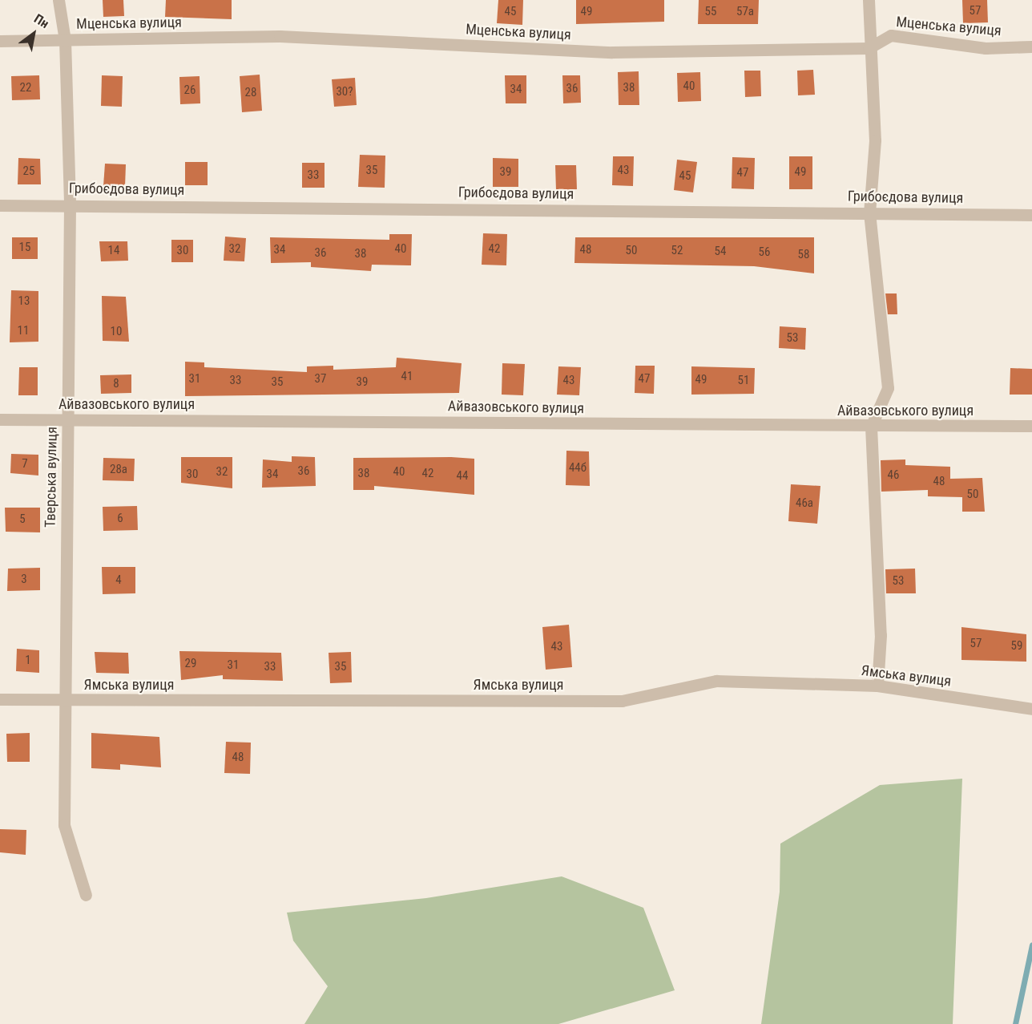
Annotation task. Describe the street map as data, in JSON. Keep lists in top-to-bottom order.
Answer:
{
  "streets": {
    "street": [
      "Мценська вулиця",
      "Грибоєдова вулиця",
      "Айвазовського вулиця",
      "Тверська вулиця",
      "Ямська вулиця"
    ]
  },
  "crossings": [
    ["Мценська вулиця", "Тверська вулиця"],
    ["Грибоєдова вулиця", "Тверська вулиця"],
    ["Айвазовського вулиця", "Тверська вулиця"],
    ["Тверська вулиця", "Ямська вулиця"]
  ],
  "house_numbers": [
    "57",
    "45",
    "49",
    "55",
    "57а",
    "40",
    "22",
    "38",
    "36",
    "34",
    "26",
    "30?",
    "28",
    "35",
    "43",
    "25",
    "39",
    "49",
    "47",
    "33",
    "45",
    "15",
    "32",
    "40",
    "42",
    "34",
    "48",
    "14",
    "30",
    "50",
    "52",
    "54",
    "56",
    "36",
    "38",
    "58",
    "13",
    "11",
    "10",
    "53",
    "41",
    "31",
    "37",
    "47",
    "49",
    "33",
    "43",
    "51",
    "35",
    "39",
    "8",
    "7",
    "44б",
    "28а",
    "36",
    "32",
    "40",
    "38",
    "42",
    "30",
    "34",
    "46",
    "44",
    "48",
    "50",
    "46а",
    "6",
    "5",
    "3",
    "4",
    "53",
    "57",
    "59",
    "43",
    "1",
    "29",
    "31",
    "33",
    "35",
    "48"
  ],
  "north": "top right"
}
